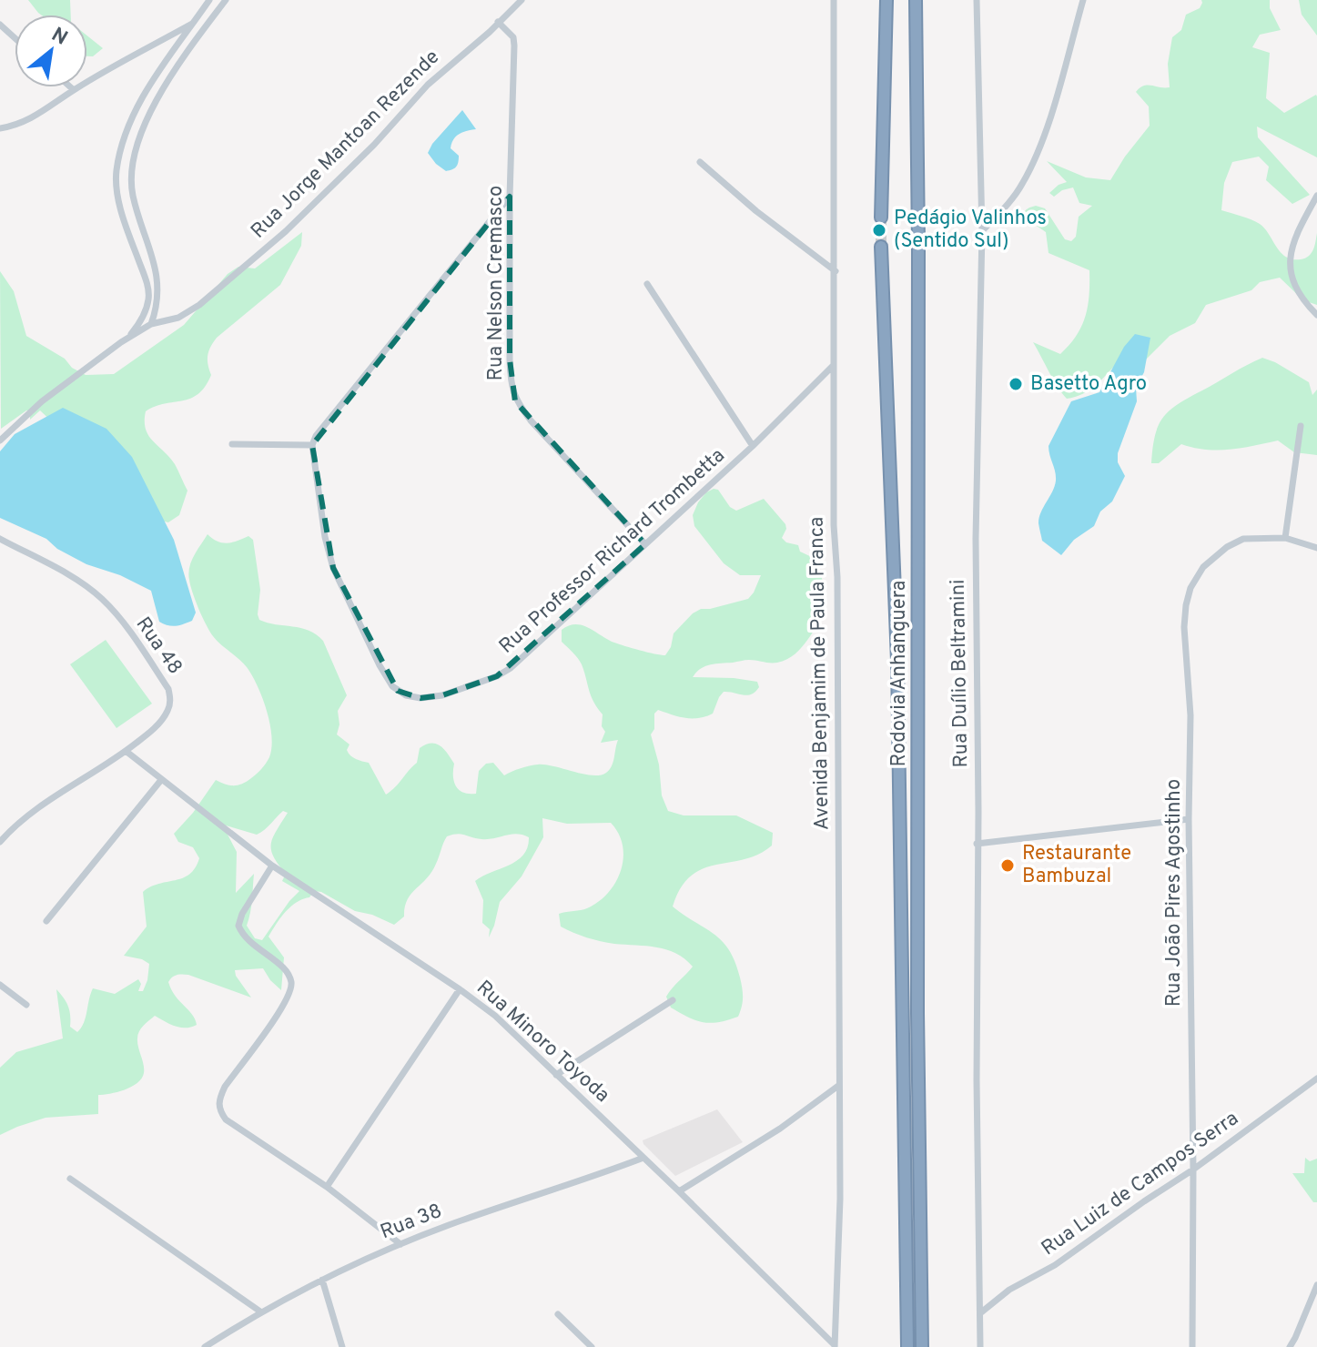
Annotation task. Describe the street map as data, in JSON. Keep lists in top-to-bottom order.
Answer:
{
  "streets": {
    "highway": ["Rodovia Anhanguera"],
    "street": [
      "Rua Jorge Mantoan Rezende",
      "Rua Nelson Cremasco",
      "Rua Professor Richard Trombetta",
      "Rua 48",
      "Avenida Benjamim de Paula Franca",
      "Rua Duílio Beltramini",
      "Rua João Pires Agostinho",
      "Rua Minoro Toyoda",
      "Rua Luiz de Campos Serra",
      "Rua 38"
    ]
  },
  "crossings": [
    ["Rua Jorge Mantoan Rezende", "Rua Nelson Cremasco"],
    ["Rua Nelson Cremasco", "Rua Professor Richard Trombetta"],
    ["Rua Professor Richard Trombetta", "Avenida Benjamim de Paula Franca"],
    ["Rua 48", "Rua Minoro Toyoda"],
    ["Avenida Benjamim de Paula Franca", "Rua Minoro Toyoda"],
    ["Rua Duílio Beltramini", "Rua Luiz de Campos Serra"],
    ["Rua João Pires Agostinho", "Rua Luiz de Campos Serra"],
    ["Rua Minoro Toyoda", "Rua 38"]
  ],
  "places": ["Pedágio Valinhos (Sentido Sul)", "Basetto Agro", "Restaurante Bambuzal"],
  "north": "top right"
}
